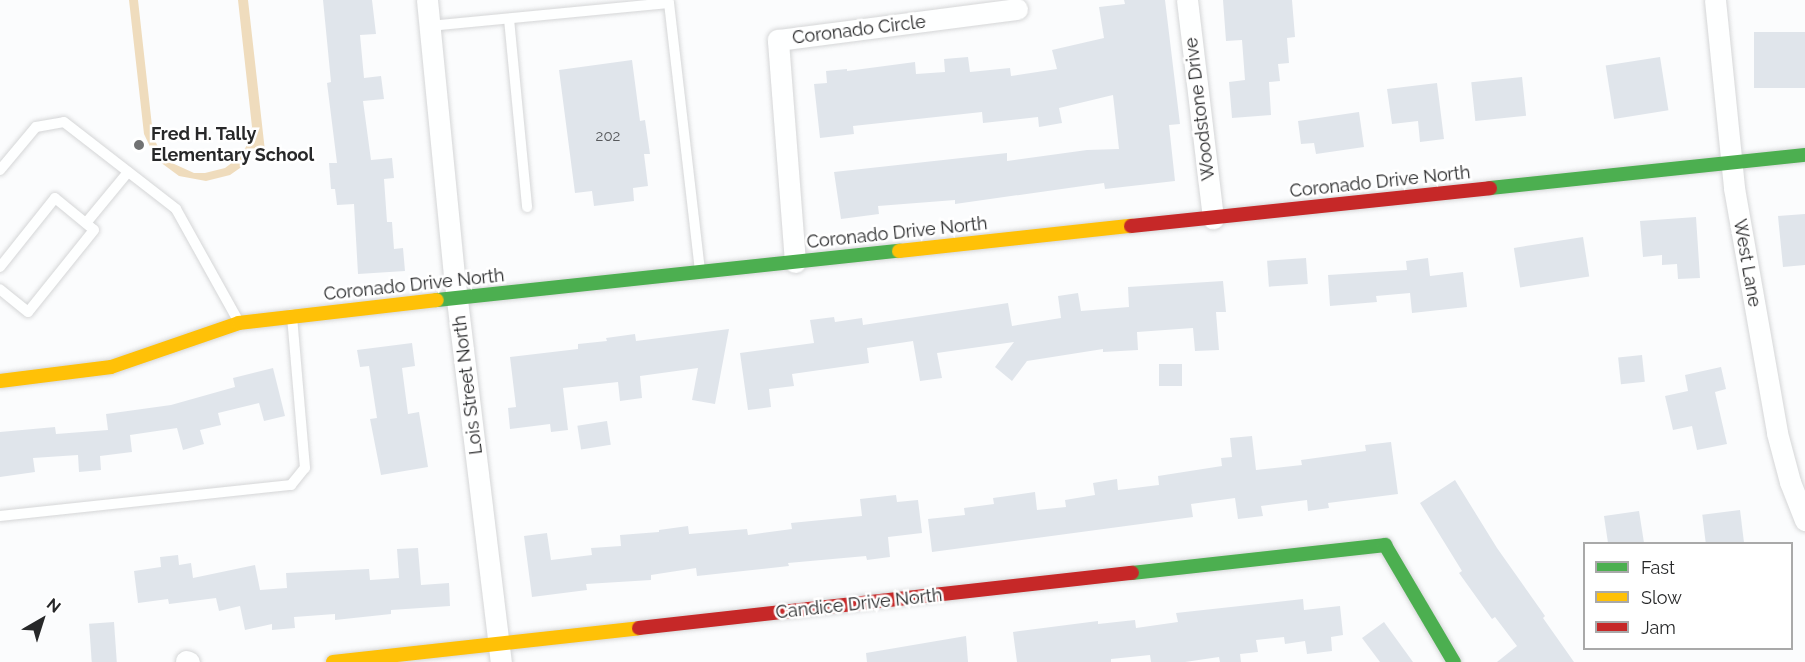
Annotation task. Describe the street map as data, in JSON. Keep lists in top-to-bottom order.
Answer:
{
  "streets": {
    "street": [
      "Coronado Circle",
      "Woodstone Drive",
      "Coronado Drive North",
      "West Lane",
      "Lois Street North",
      "Candice Drive North"
    ]
  },
  "crossings": [
    ["Coronado Circle", "Coronado Drive North"],
    ["Woodstone Drive", "Coronado Drive North"],
    ["Coronado Drive North", "West Lane"],
    ["Coronado Drive North", "Lois Street North"],
    ["Lois Street North", "Candice Drive North"]
  ],
  "places": ["Fred H. Tally Elementary School"],
  "house_numbers": ["202"],
  "legend": ["Fast", "Slow", "Jam"],
  "north": "top right"
}
